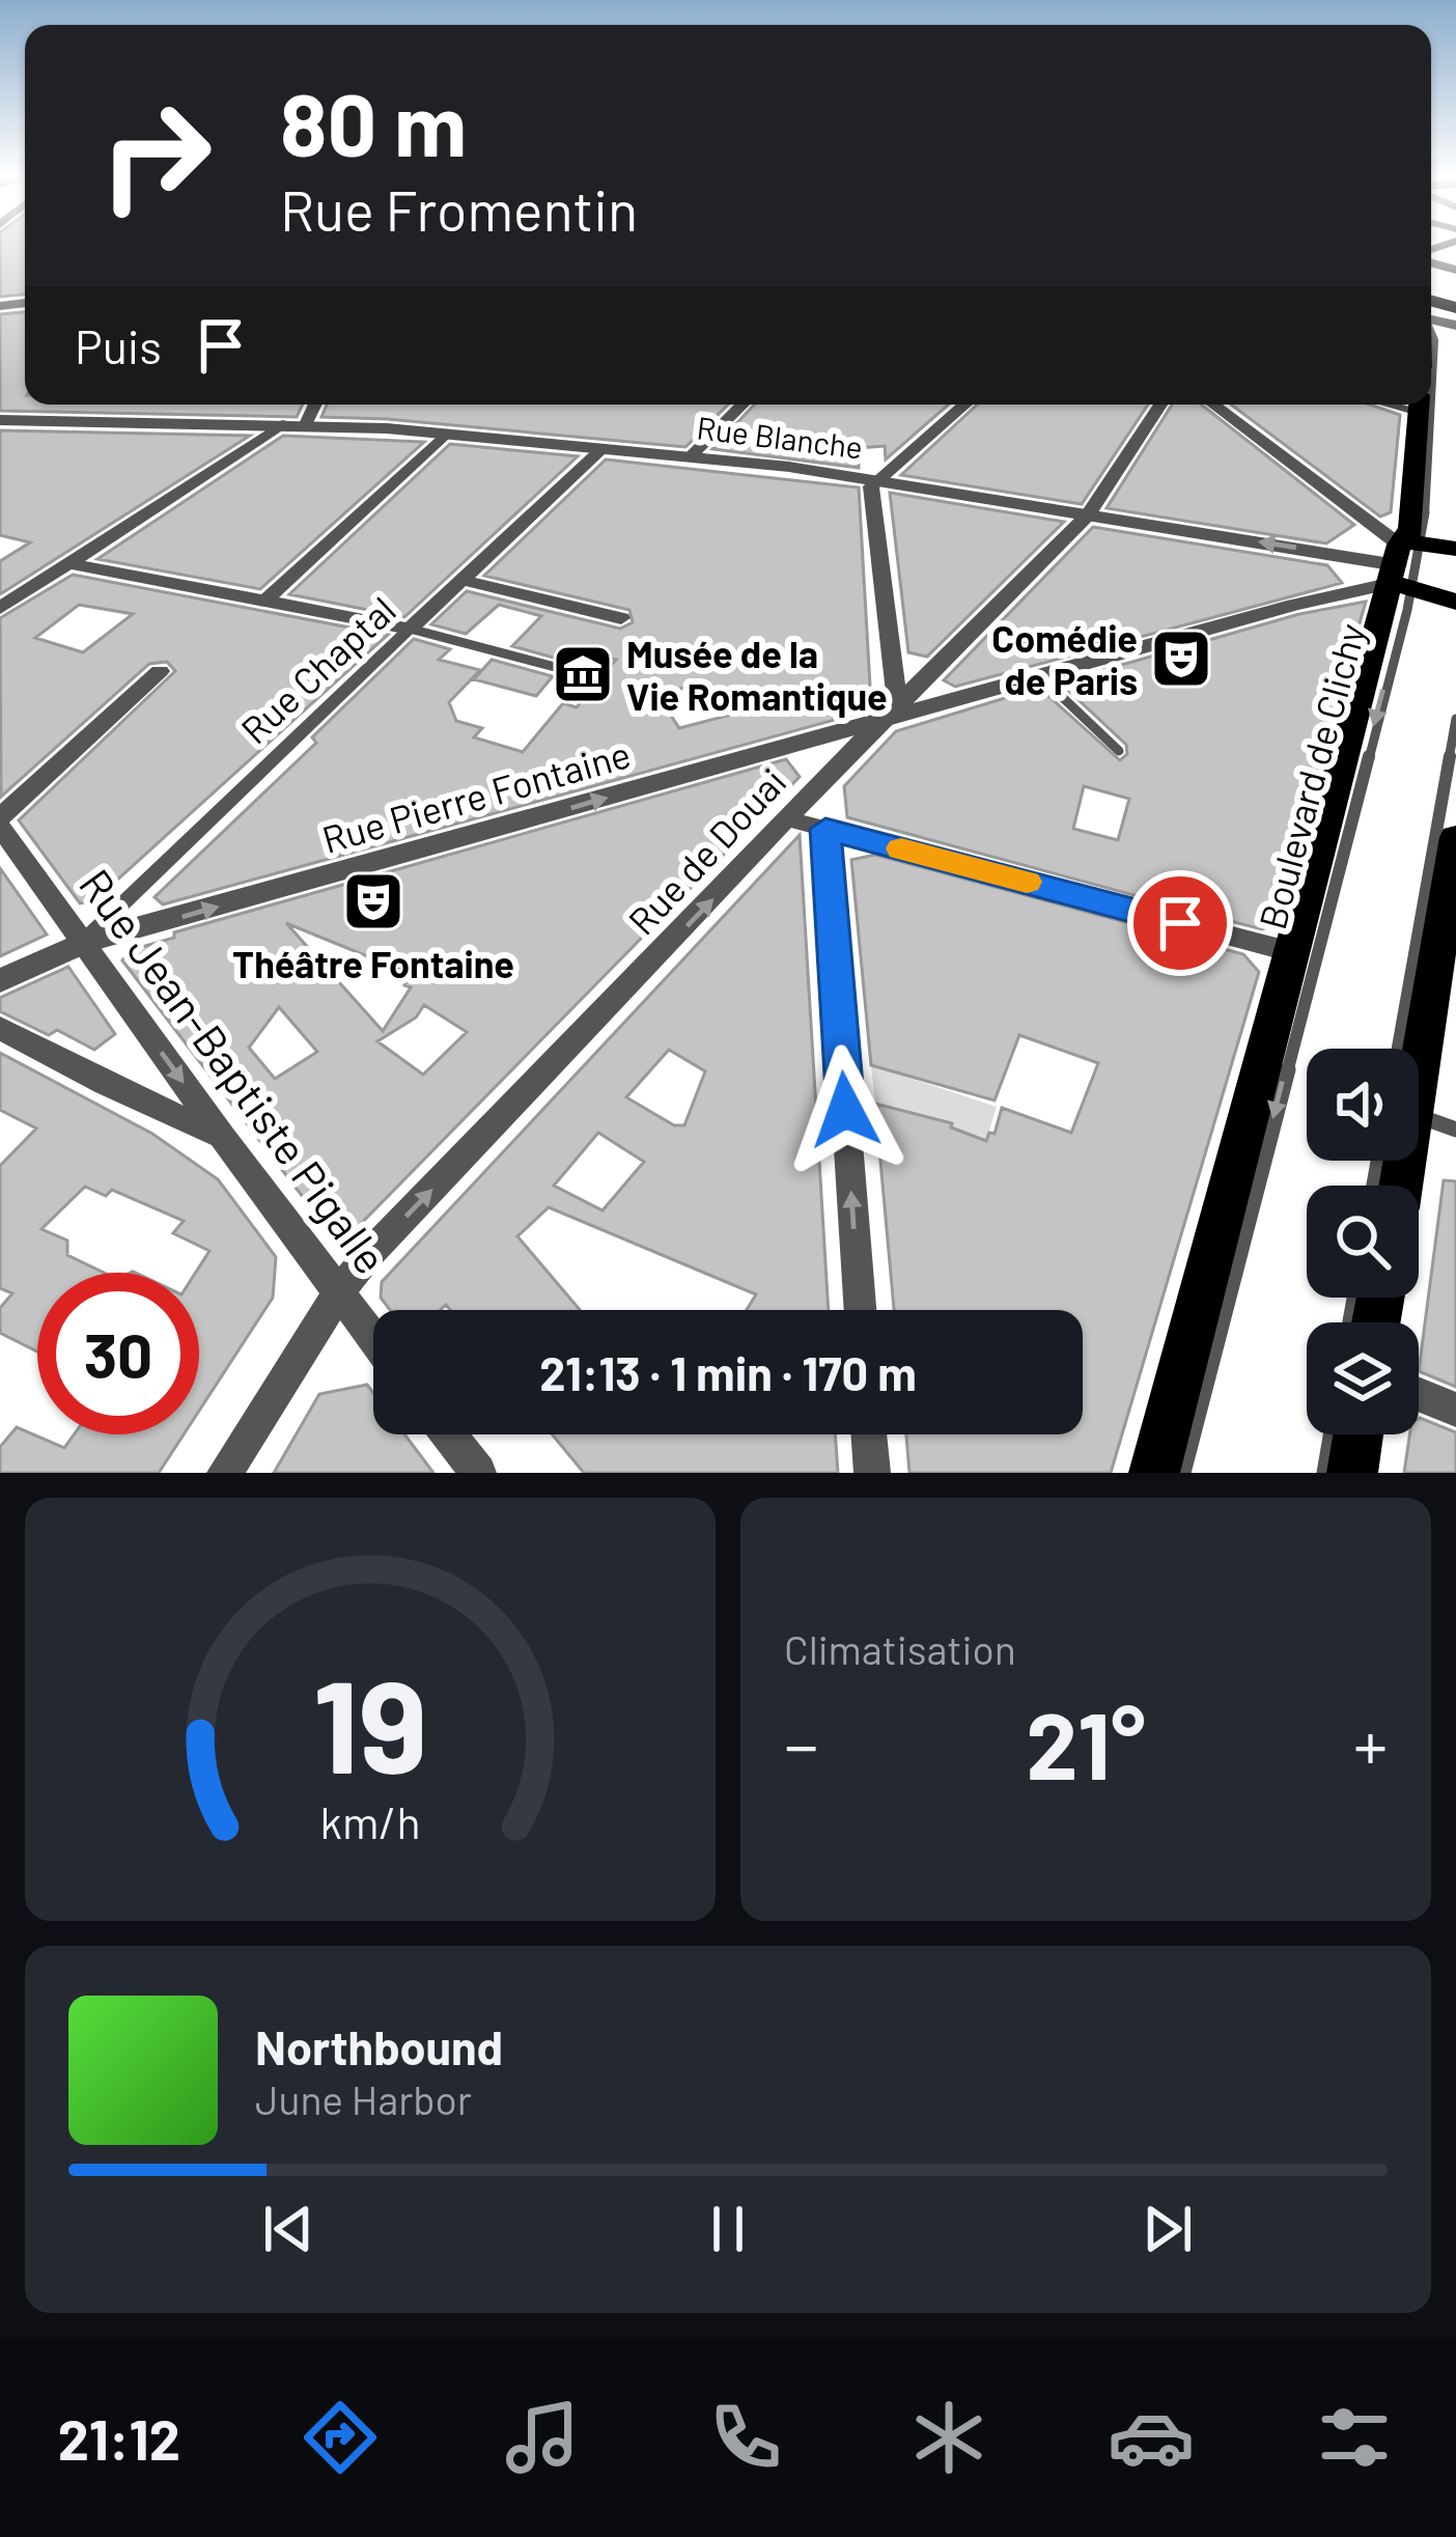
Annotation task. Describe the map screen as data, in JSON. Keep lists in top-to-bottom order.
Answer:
{
  "streets": {
    "main road": ["Boulevard de Clichy"],
    "street": [
      "Rue Blanche",
      "Rue Chaptal",
      "Rue Pierre Fontaine",
      "Rue de Douai",
      "Rue Jean-Baptiste Pigalle"
    ]
  },
  "crossings": [
    ["Rue Blanche", "Rue Chaptal"],
    ["Rue Blanche", "Boulevard de Clichy"],
    ["Rue Blanche", "Rue Pierre Fontaine"],
    ["Rue Blanche", "Rue de Douai"],
    ["Rue Chaptal", "Rue Pierre Fontaine"],
    ["Rue Chaptal", "Rue Jean-Baptiste Pigalle"],
    ["Boulevard de Clichy", "Rue Pierre Fontaine"],
    ["Rue Pierre Fontaine", "Rue de Douai"],
    ["Rue Pierre Fontaine", "Rue Jean-Baptiste Pigalle"],
    ["Rue de Douai", "Rue Jean-Baptiste Pigalle"]
  ],
  "one_way": [
    "Boulevard de Clichy",
    "Rue Pierre Fontaine",
    "Rue de Douai",
    "Rue Jean-Baptiste Pigalle"
  ],
  "places": {
    "theatre": ["Comédie de Paris", "Théâtre Fontaine"],
    "museum": ["Musée de la Vie Romantique"]
  },
  "page": {
    "turn": ["80 m", "Rue Fromentin"],
    "then": "Puis",
    "limit": "30",
    "trip": "21:13 · 1 min · 170 m",
    "tile": "Climatisation",
    "heat": ["−", "21°", "+"],
    "song": ["Northbound", "June Harbor"],
    "tabs": "21:12",
    "gauge": ["19", "km/h"]
  }
}
